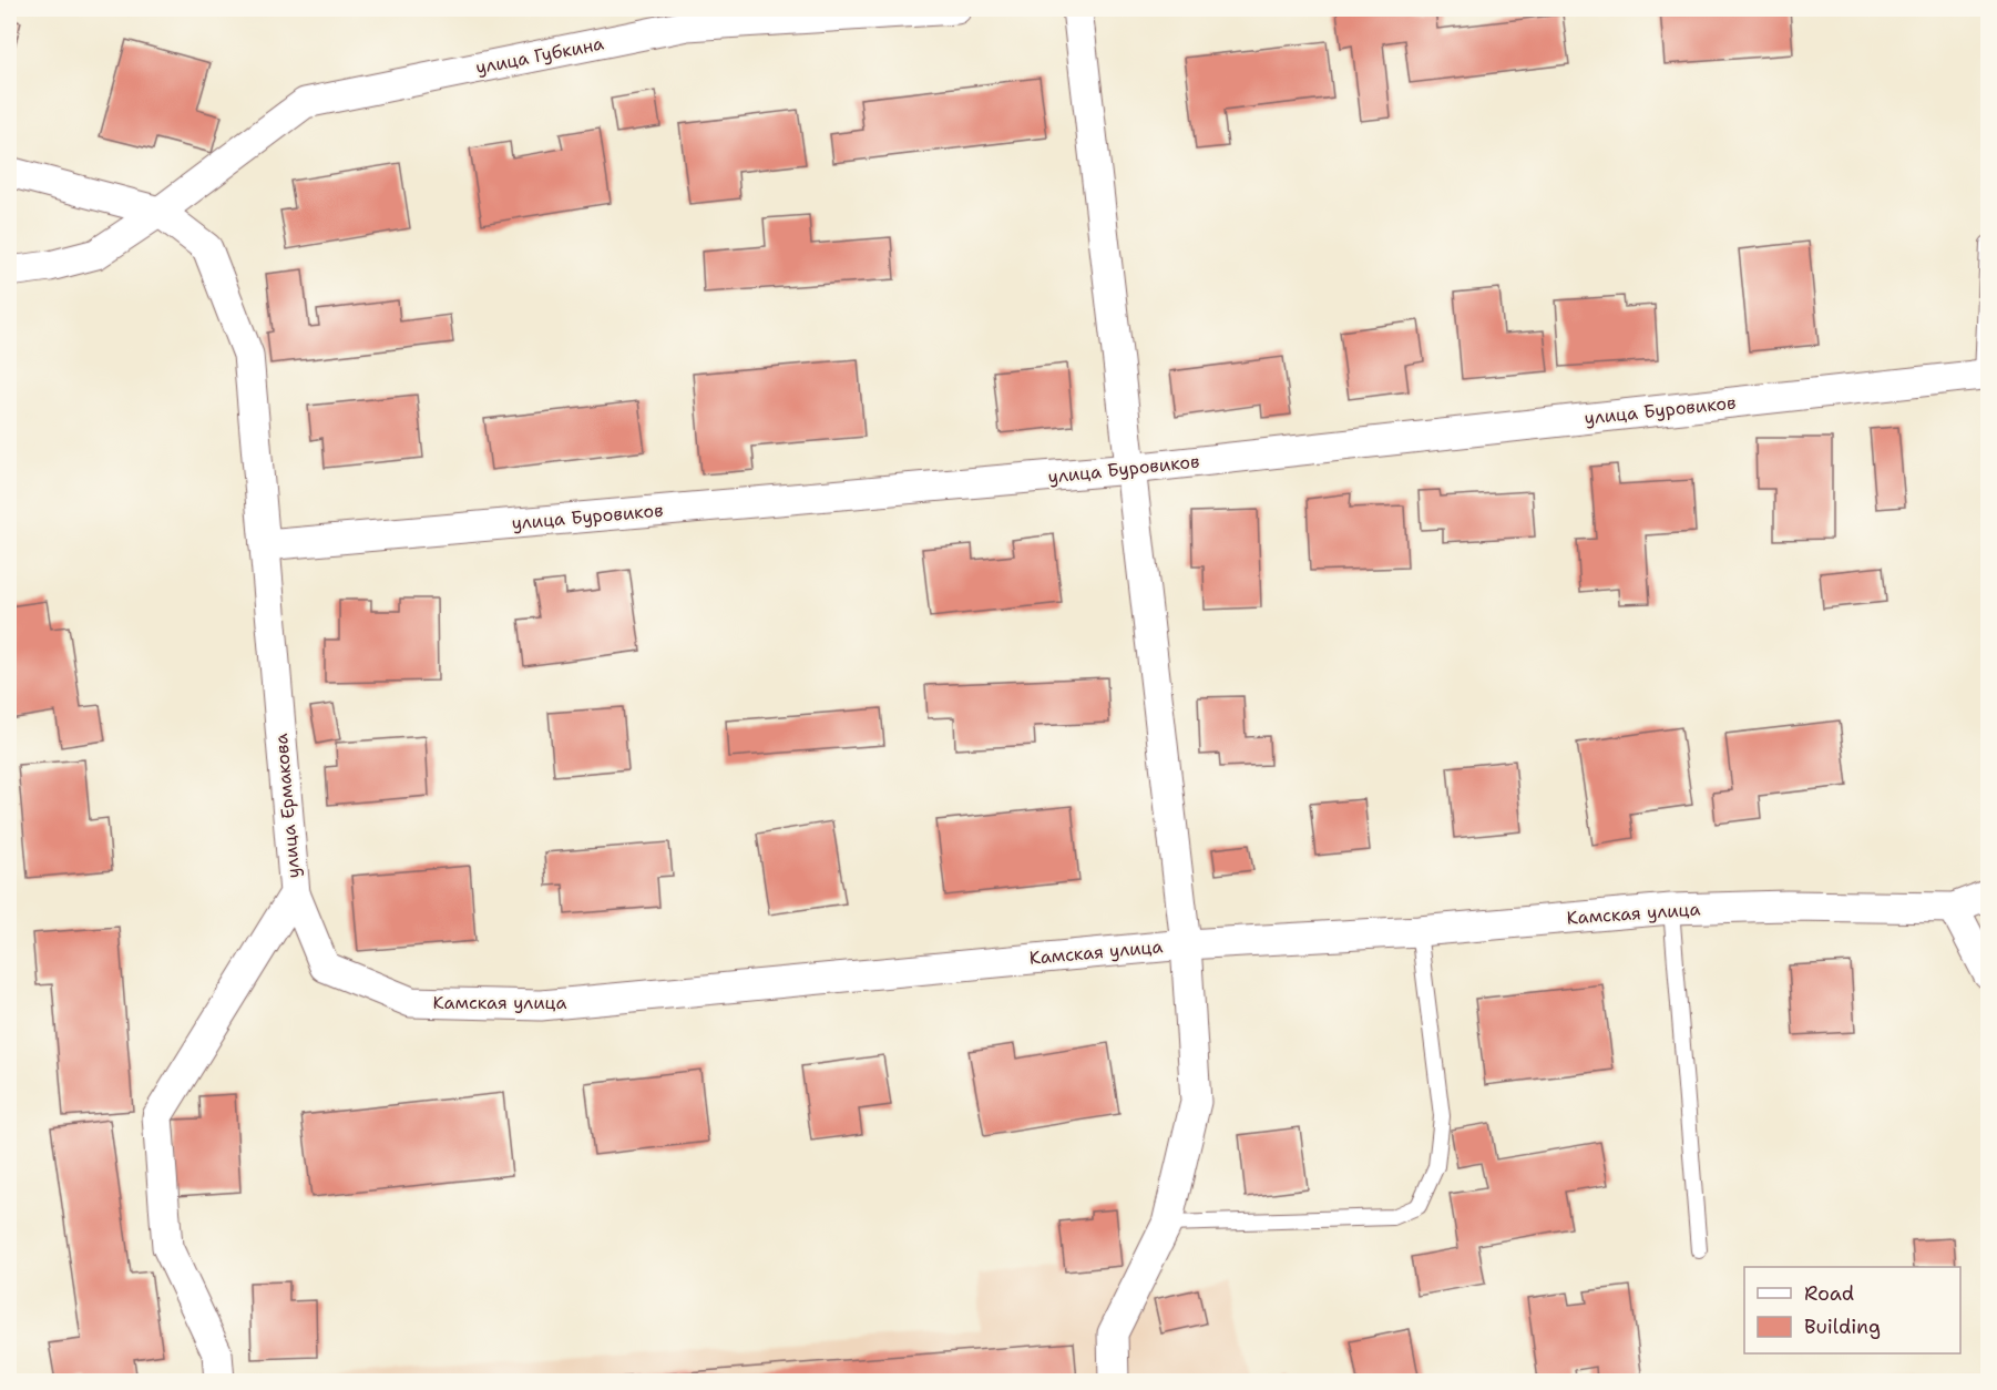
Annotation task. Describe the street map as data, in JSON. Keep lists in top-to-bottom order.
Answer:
{
  "streets": {
    "street": [
      "улица Губкина",
      "улица Буровиков",
      "улица Ермакова",
      "Камская улица"
    ]
  },
  "crossings": [
    ["улица Губкина", "улица Ермакова"],
    ["улица Буровиков", "улица Ермакова"],
    ["улица Ермакова", "Камская улица"]
  ],
  "legend": ["Road", "Building"]
}
